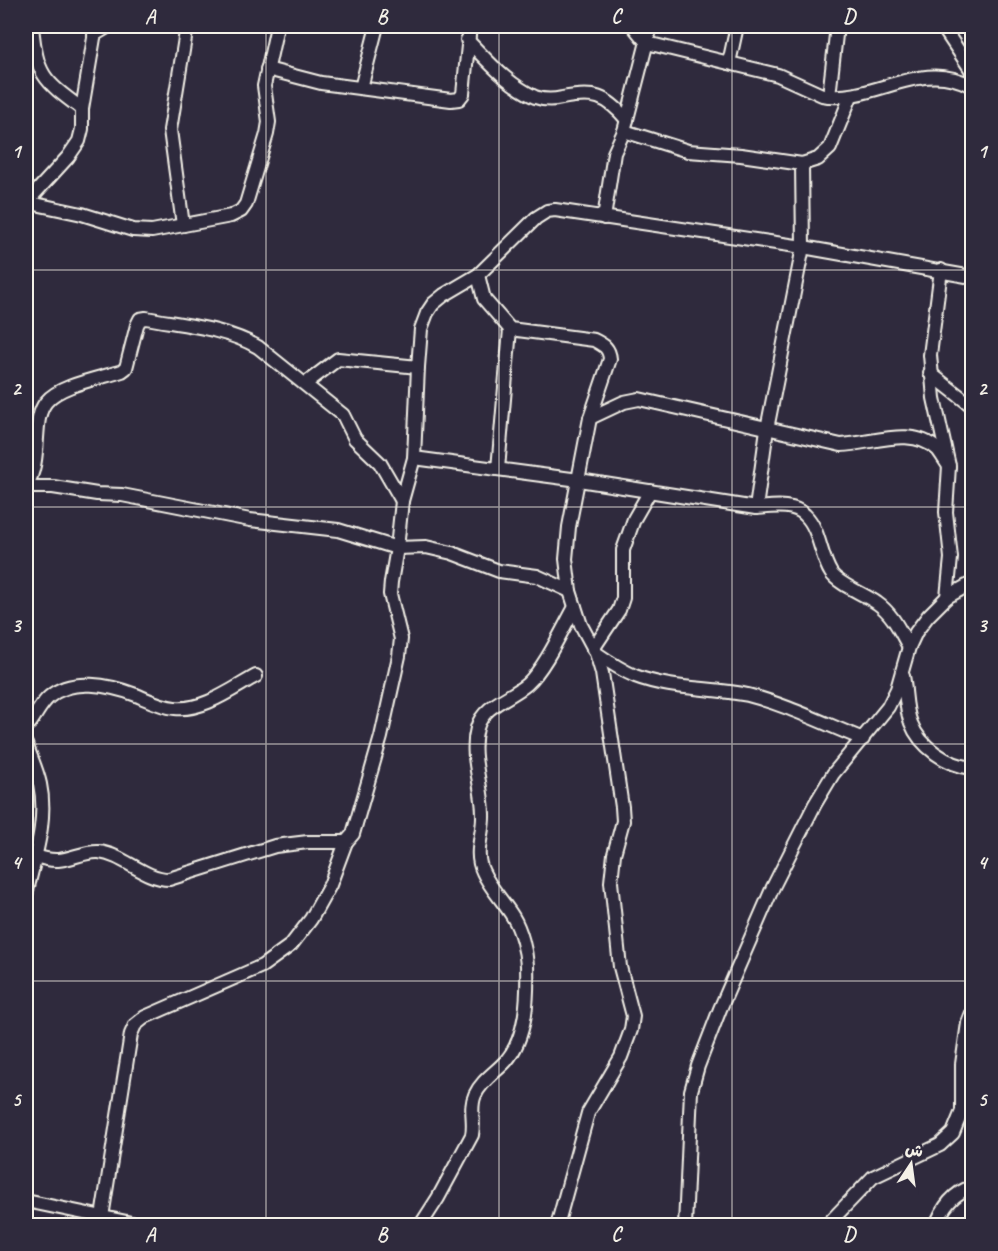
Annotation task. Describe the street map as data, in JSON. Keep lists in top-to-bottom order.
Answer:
{
  "north": "top",
  "grid": {
    "columns": [
      "A",
      "B",
      "C",
      "D"
    ],
    "rows": [
      "1",
      "2",
      "3",
      "4",
      "5"
    ]
  }
}
